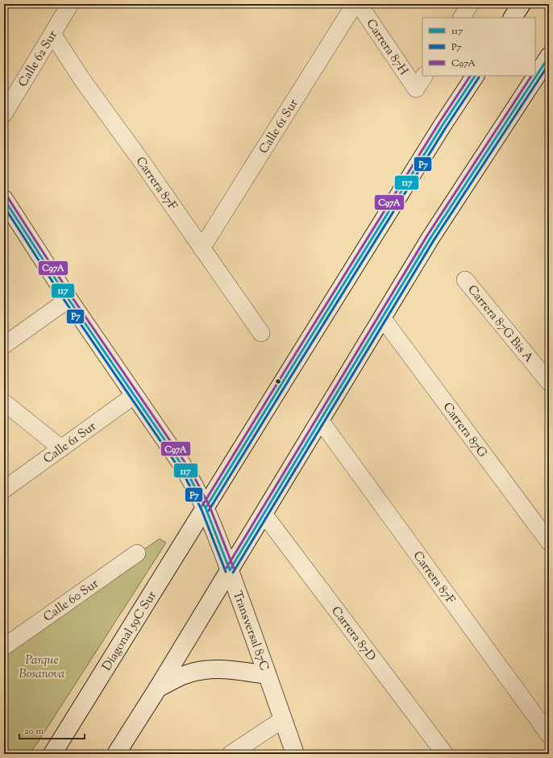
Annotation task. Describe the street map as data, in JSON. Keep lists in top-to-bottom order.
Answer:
{
  "streets": {
    "main road": ["Transversal 87C", "Diagonal 59C Sur"],
    "street": [
      "Carrera 87H",
      "Calle 62 Sur",
      "Calle 61 Sur",
      "Carrera 87F",
      "Carrera 87G Bis A",
      "Carrera 87G",
      "Calle 60 Sur",
      "Carrera 87D"
    ]
  },
  "crossings": [
    ["Calle 62 Sur", "Carrera 87F"],
    ["Calle 61 Sur", "Carrera 87F"],
    ["Calle 61 Sur", "Transversal 87C"],
    ["Transversal 87C", "Diagonal 59C Sur"]
  ],
  "parks": ["Parque Bosanova"],
  "lines": ["transit line 117", "transit line P7", "transit line C97A"],
  "legend": ["117", "P7", "C97A"],
  "scale_bar": "20 m"
}
